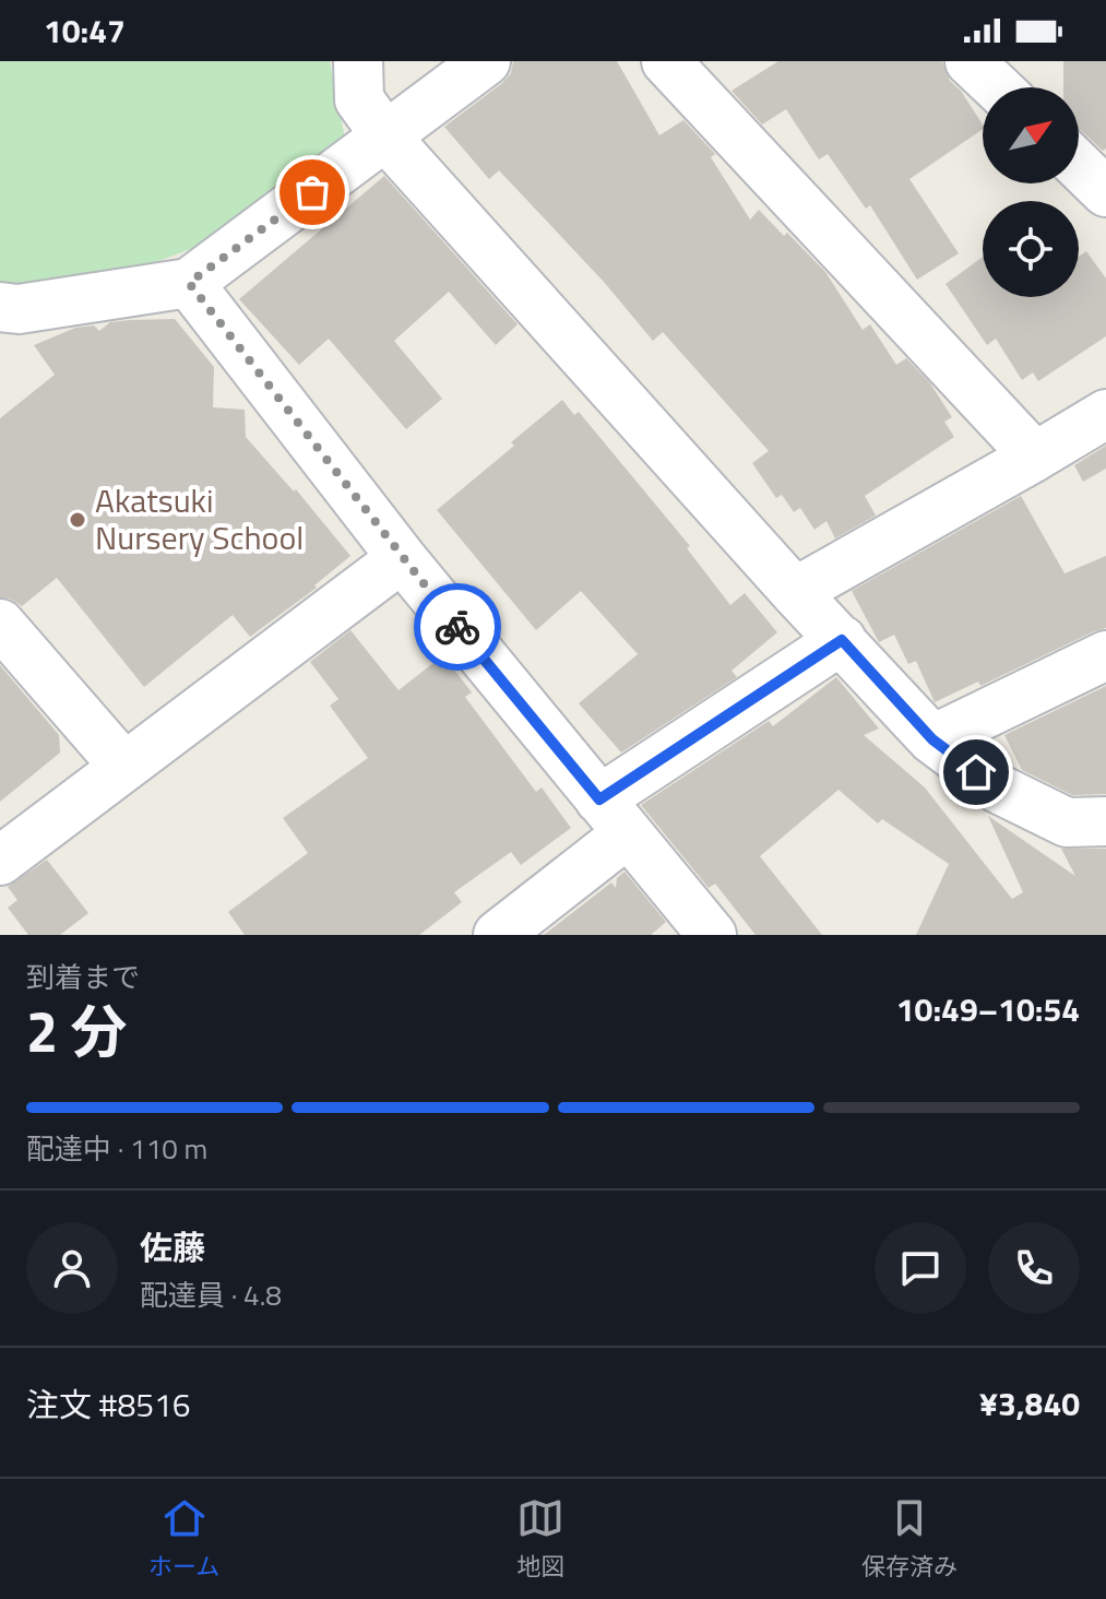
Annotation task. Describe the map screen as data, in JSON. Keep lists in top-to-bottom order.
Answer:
{
  "places": ["Akatsuki Nursery School"],
  "north": "top right",
  "page": {
    "status": "10:47",
    "heading": ["2 分", "到着まで", "10:49–10:54"],
    "panel": [
      "佐藤",
      "配達員 · 4.8",
      "注文 #8516",
      "¥3,840"
    ],
    "bar": "配達中 · 110 m",
    "tabs": ["ホーム", "地図", "保存済み"]
  }
}
